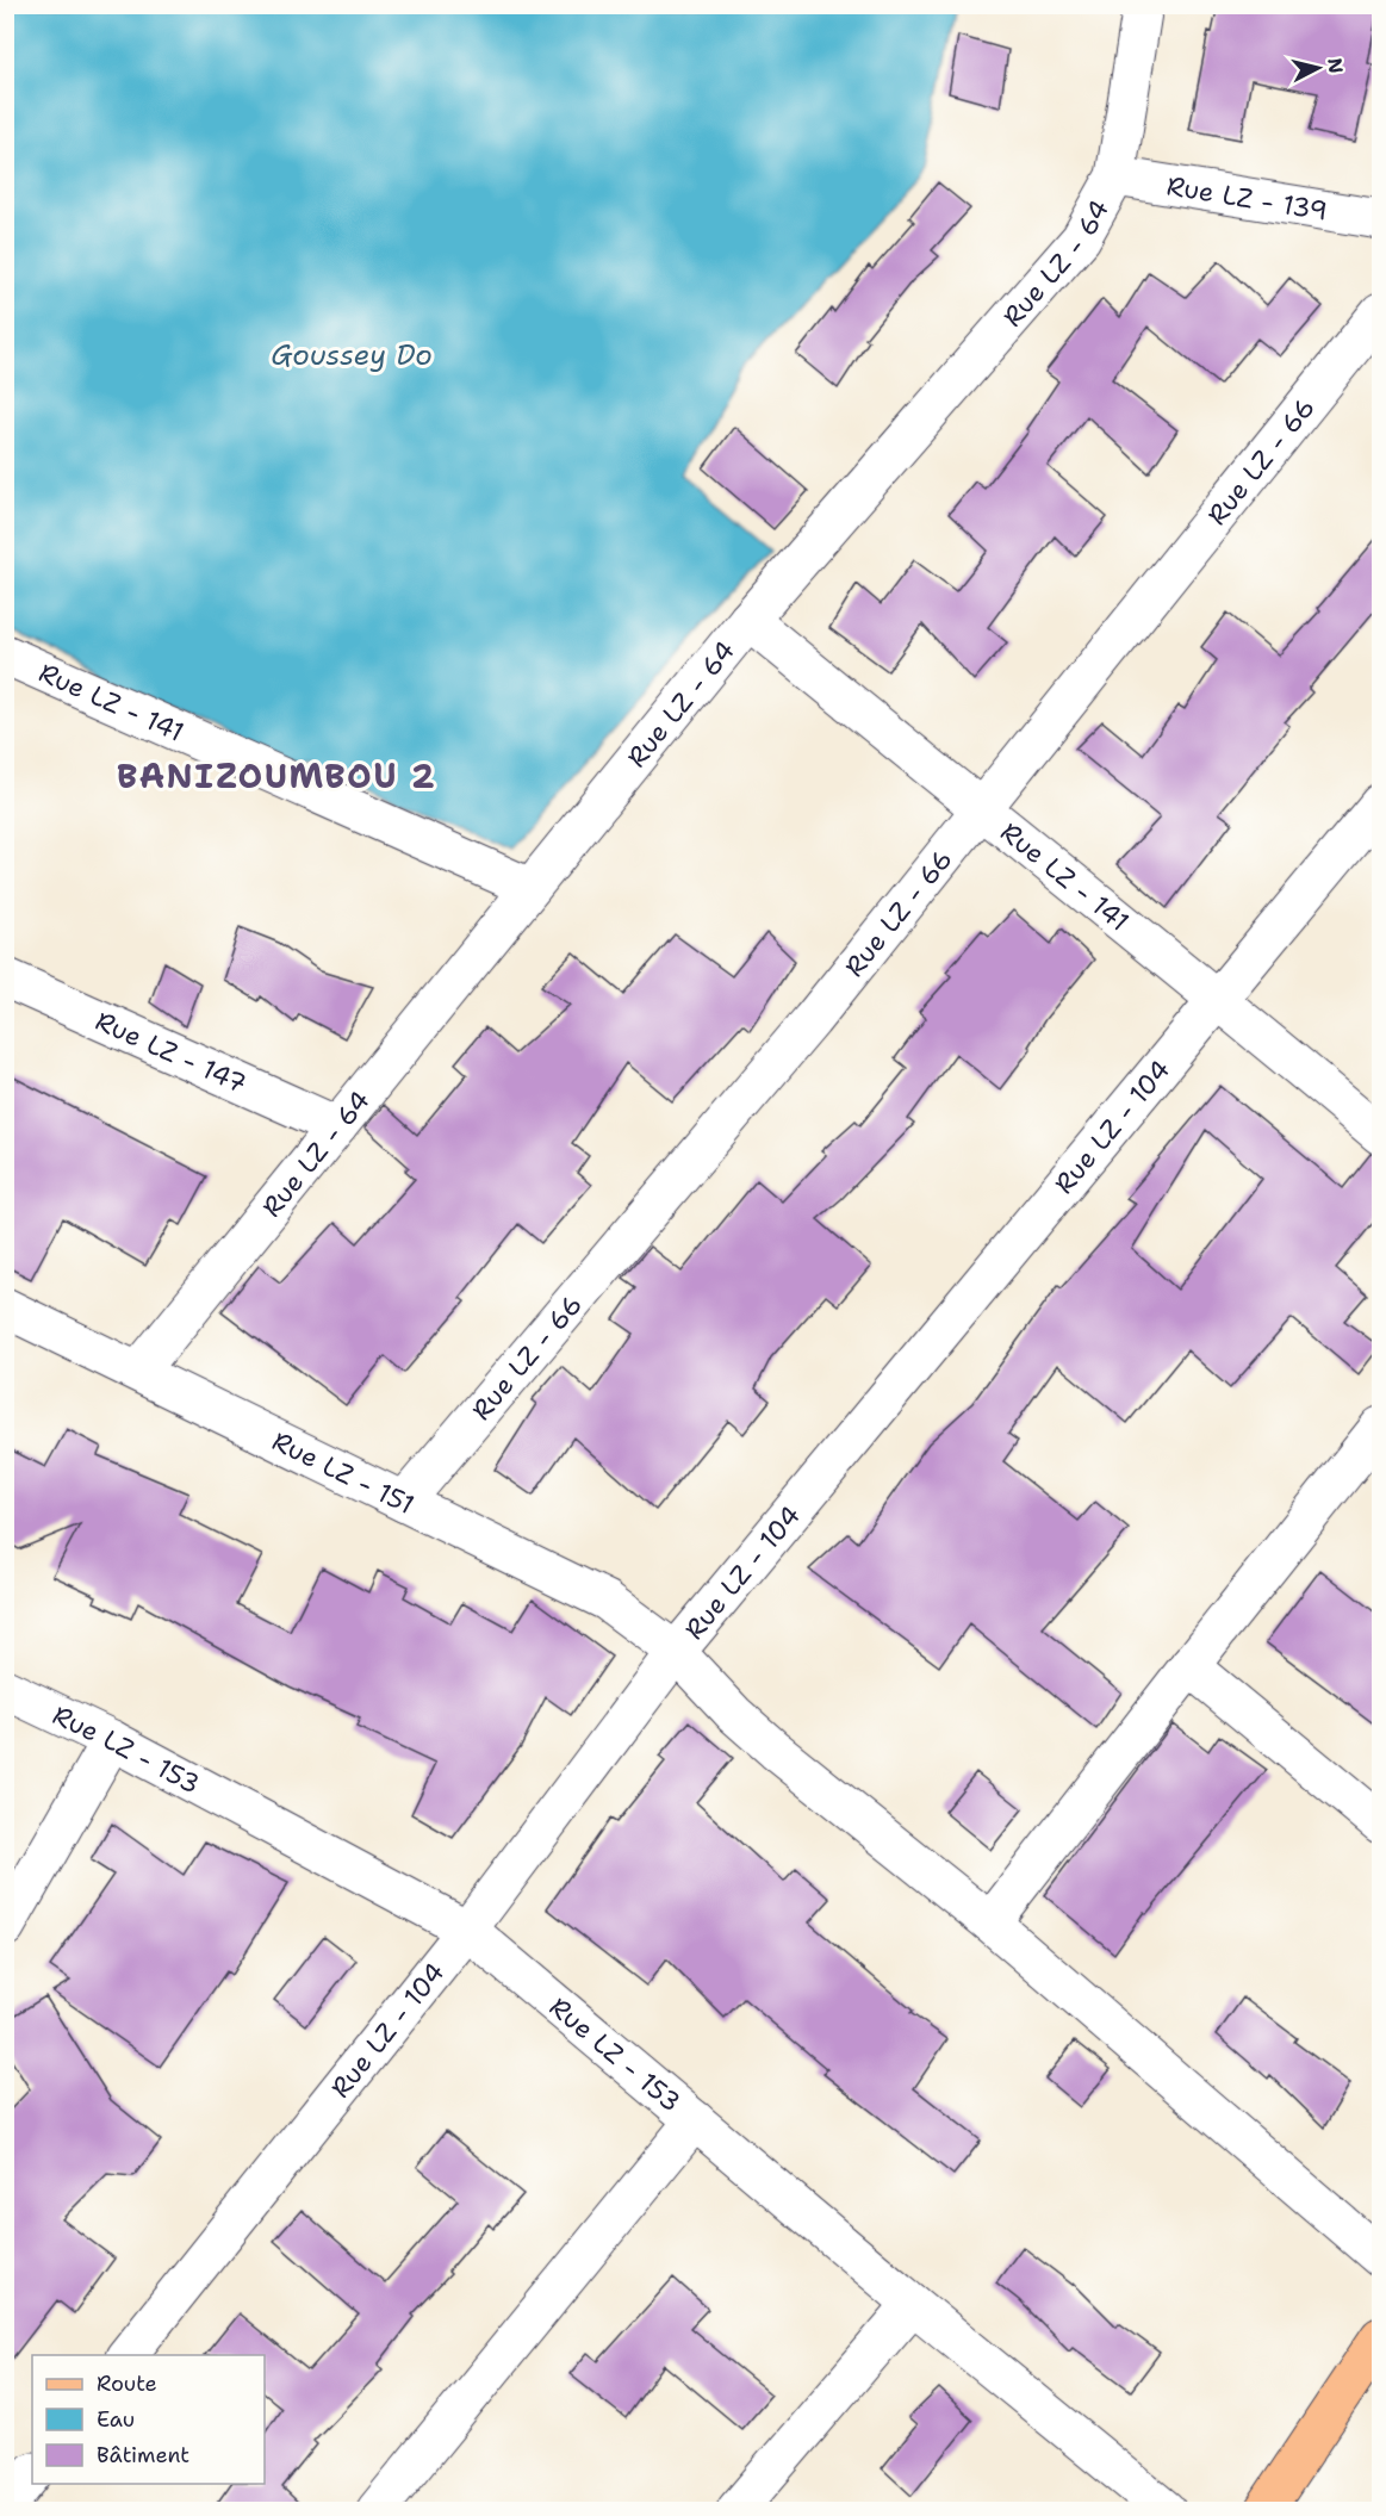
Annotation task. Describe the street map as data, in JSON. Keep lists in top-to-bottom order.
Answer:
{
  "streets": {
    "street": [
      "Rue LZ - 139",
      "Rue LZ - 64",
      "Rue LZ - 66",
      "Rue LZ - 141",
      "Rue LZ - 147",
      "Rue LZ - 104",
      "Rue LZ - 151",
      "Rue LZ - 153"
    ]
  },
  "crossings": [
    ["Rue LZ - 139", "Rue LZ - 64"],
    ["Rue LZ - 64", "Rue LZ - 141"],
    ["Rue LZ - 64", "Rue LZ - 147"],
    ["Rue LZ - 64", "Rue LZ - 151"],
    ["Rue LZ - 66", "Rue LZ - 141"],
    ["Rue LZ - 66", "Rue LZ - 151"],
    ["Rue LZ - 141", "Rue LZ - 104"],
    ["Rue LZ - 104", "Rue LZ - 151"],
    ["Rue LZ - 104", "Rue LZ - 153"]
  ],
  "districts": ["BANIZOUMBOU 2"],
  "water": ["Goussey Do"],
  "legend": ["Route", "Eau", "Bâtiment"],
  "north": "right"
}
